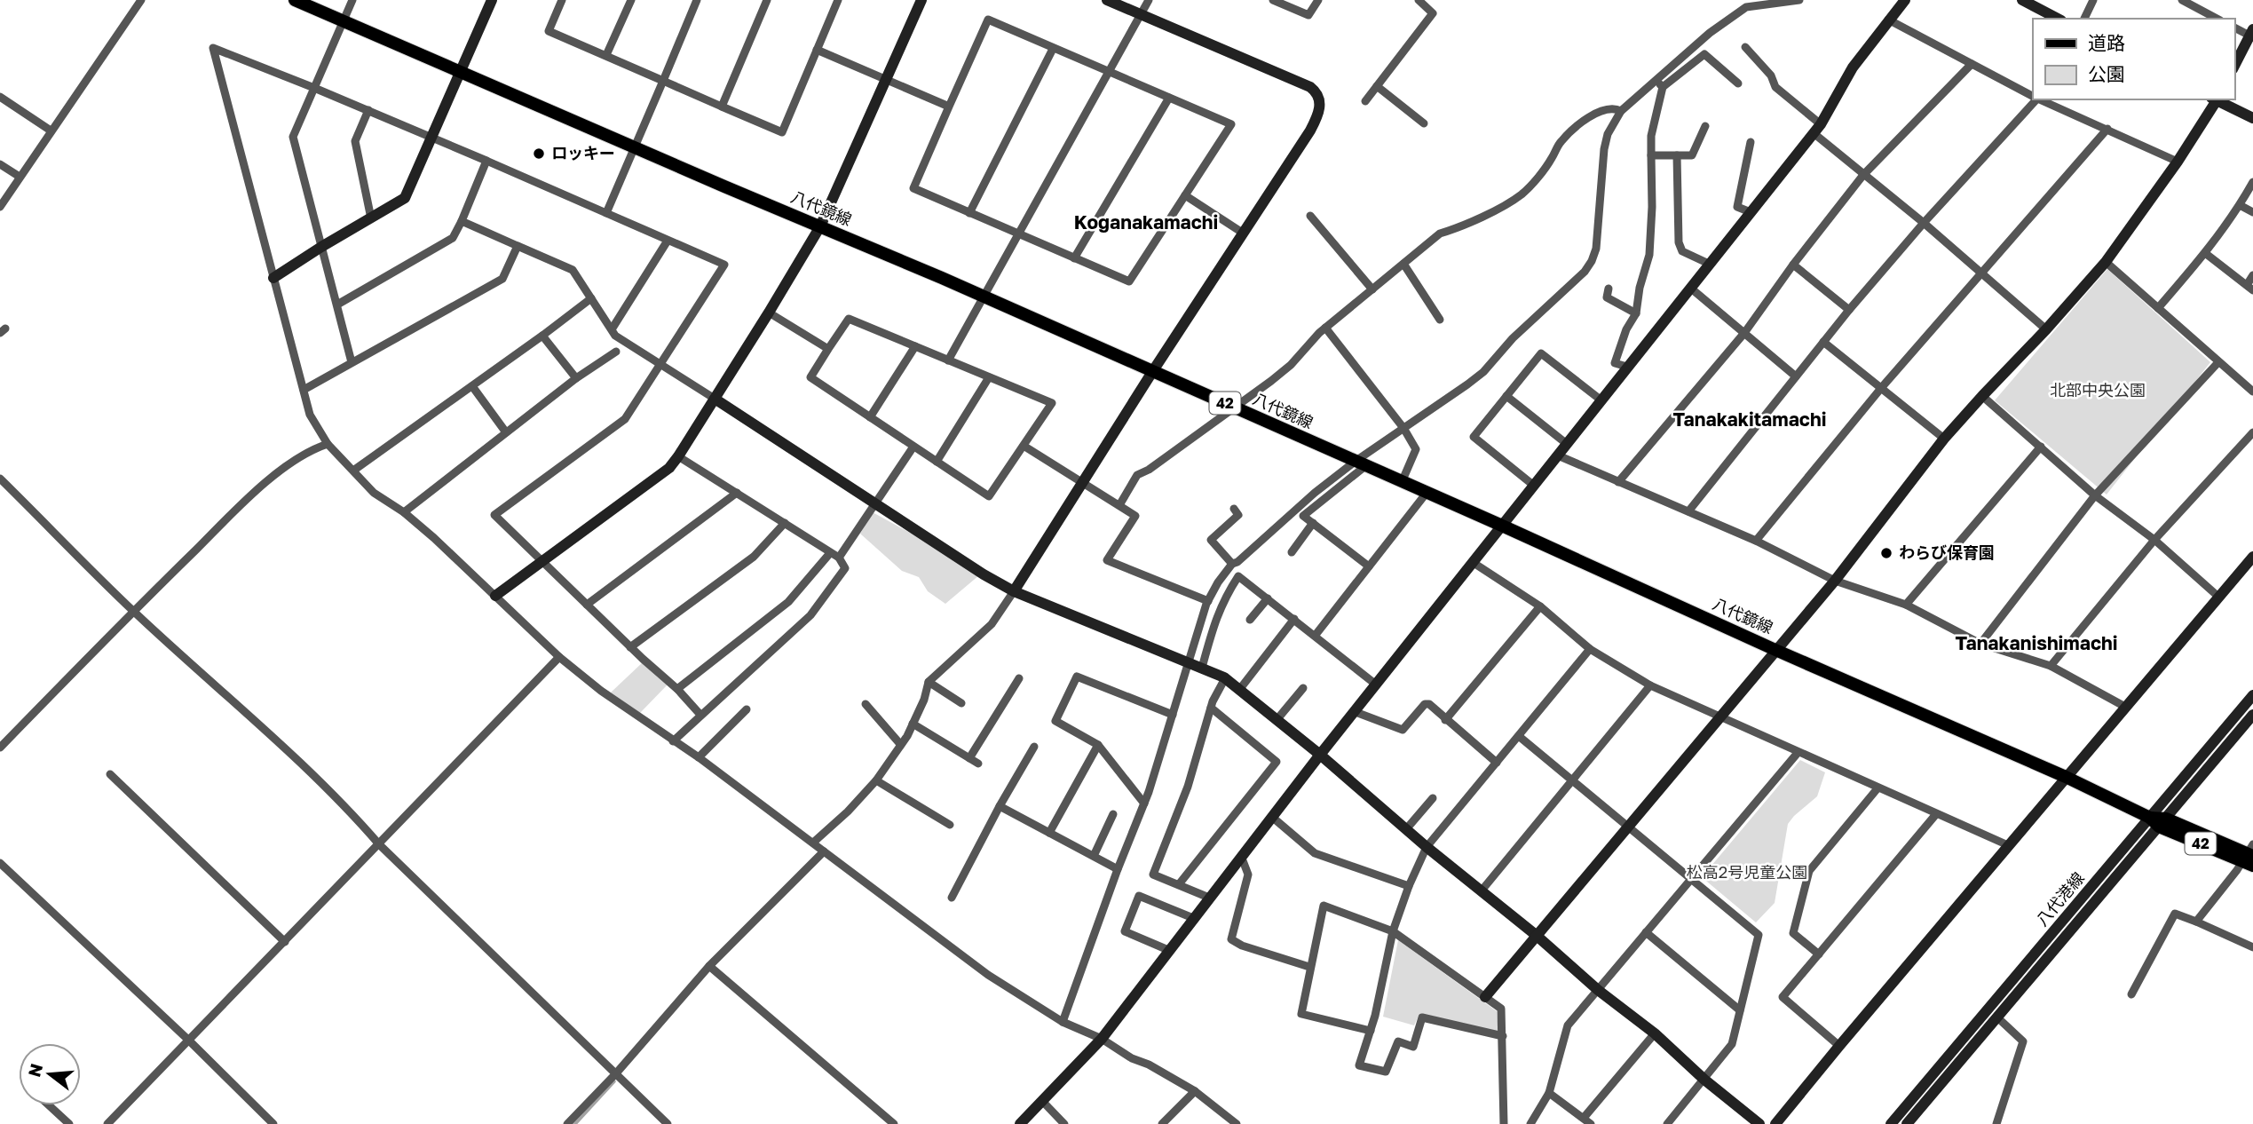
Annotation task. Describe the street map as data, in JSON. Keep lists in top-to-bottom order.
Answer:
{
  "streets": {
    "main road": ["八代鏡線", "42"],
    "street": ["八代港線"]
  },
  "crossings": [
    ["八代鏡線", "八代港線"]
  ],
  "districts": ["Koganakamachi", "Tanakakitamachi", "Tanakanishimachi"],
  "parks": ["北部中央公園", "松高2号児童公園"],
  "places": ["ロッキー", "わらび保育園"],
  "legend": ["道路", "公園"],
  "north": "left"
}
